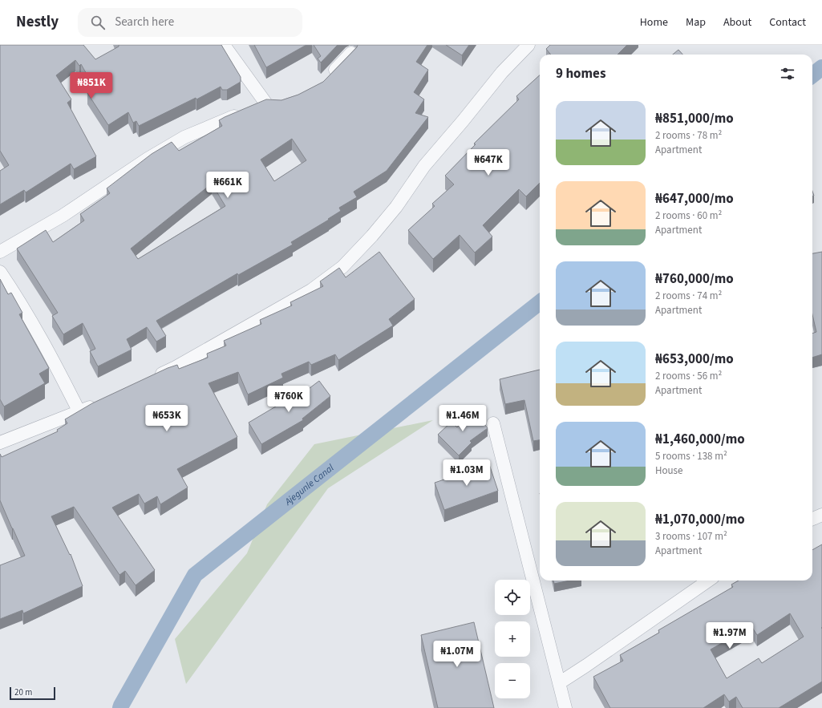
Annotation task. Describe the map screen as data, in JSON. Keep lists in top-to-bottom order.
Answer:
{
  "water": ["Ajegunle Canal"],
  "scale_bar": "20 m",
  "page": {
    "header": "Nestly",
    "search": "Search here",
    "nav": [
      "Home",
      "Map",
      "About",
      "Contact"
    ],
    "heading": "9 homes",
    "price": [
      "₦851K",
      "₦647K",
      "₦661K",
      "₦760K",
      "₦653K",
      "₦1.46M",
      "₦1.03M",
      "₦1.97M",
      "₦1.07M"
    ],
    "list": [
      {
        "name": "₦851,000/mo",
        "note": "2 rooms · 78 m² · Apartment"
      },
      {
        "name": "₦647,000/mo",
        "note": "2 rooms · 60 m² · Apartment"
      },
      {
        "name": "₦760,000/mo",
        "note": "2 rooms · 74 m² · Apartment"
      },
      {
        "name": "₦653,000/mo",
        "note": "2 rooms · 56 m² · Apartment"
      },
      {
        "name": "₦1,460,000/mo",
        "note": "5 rooms · 138 m² · House"
      },
      {
        "name": "₦1,070,000/mo",
        "note": "3 rooms · 107 m² · Apartment"
      }
    ],
    "map_buttons": ["+", "−"],
    "scale": "20 m"
  }
}
